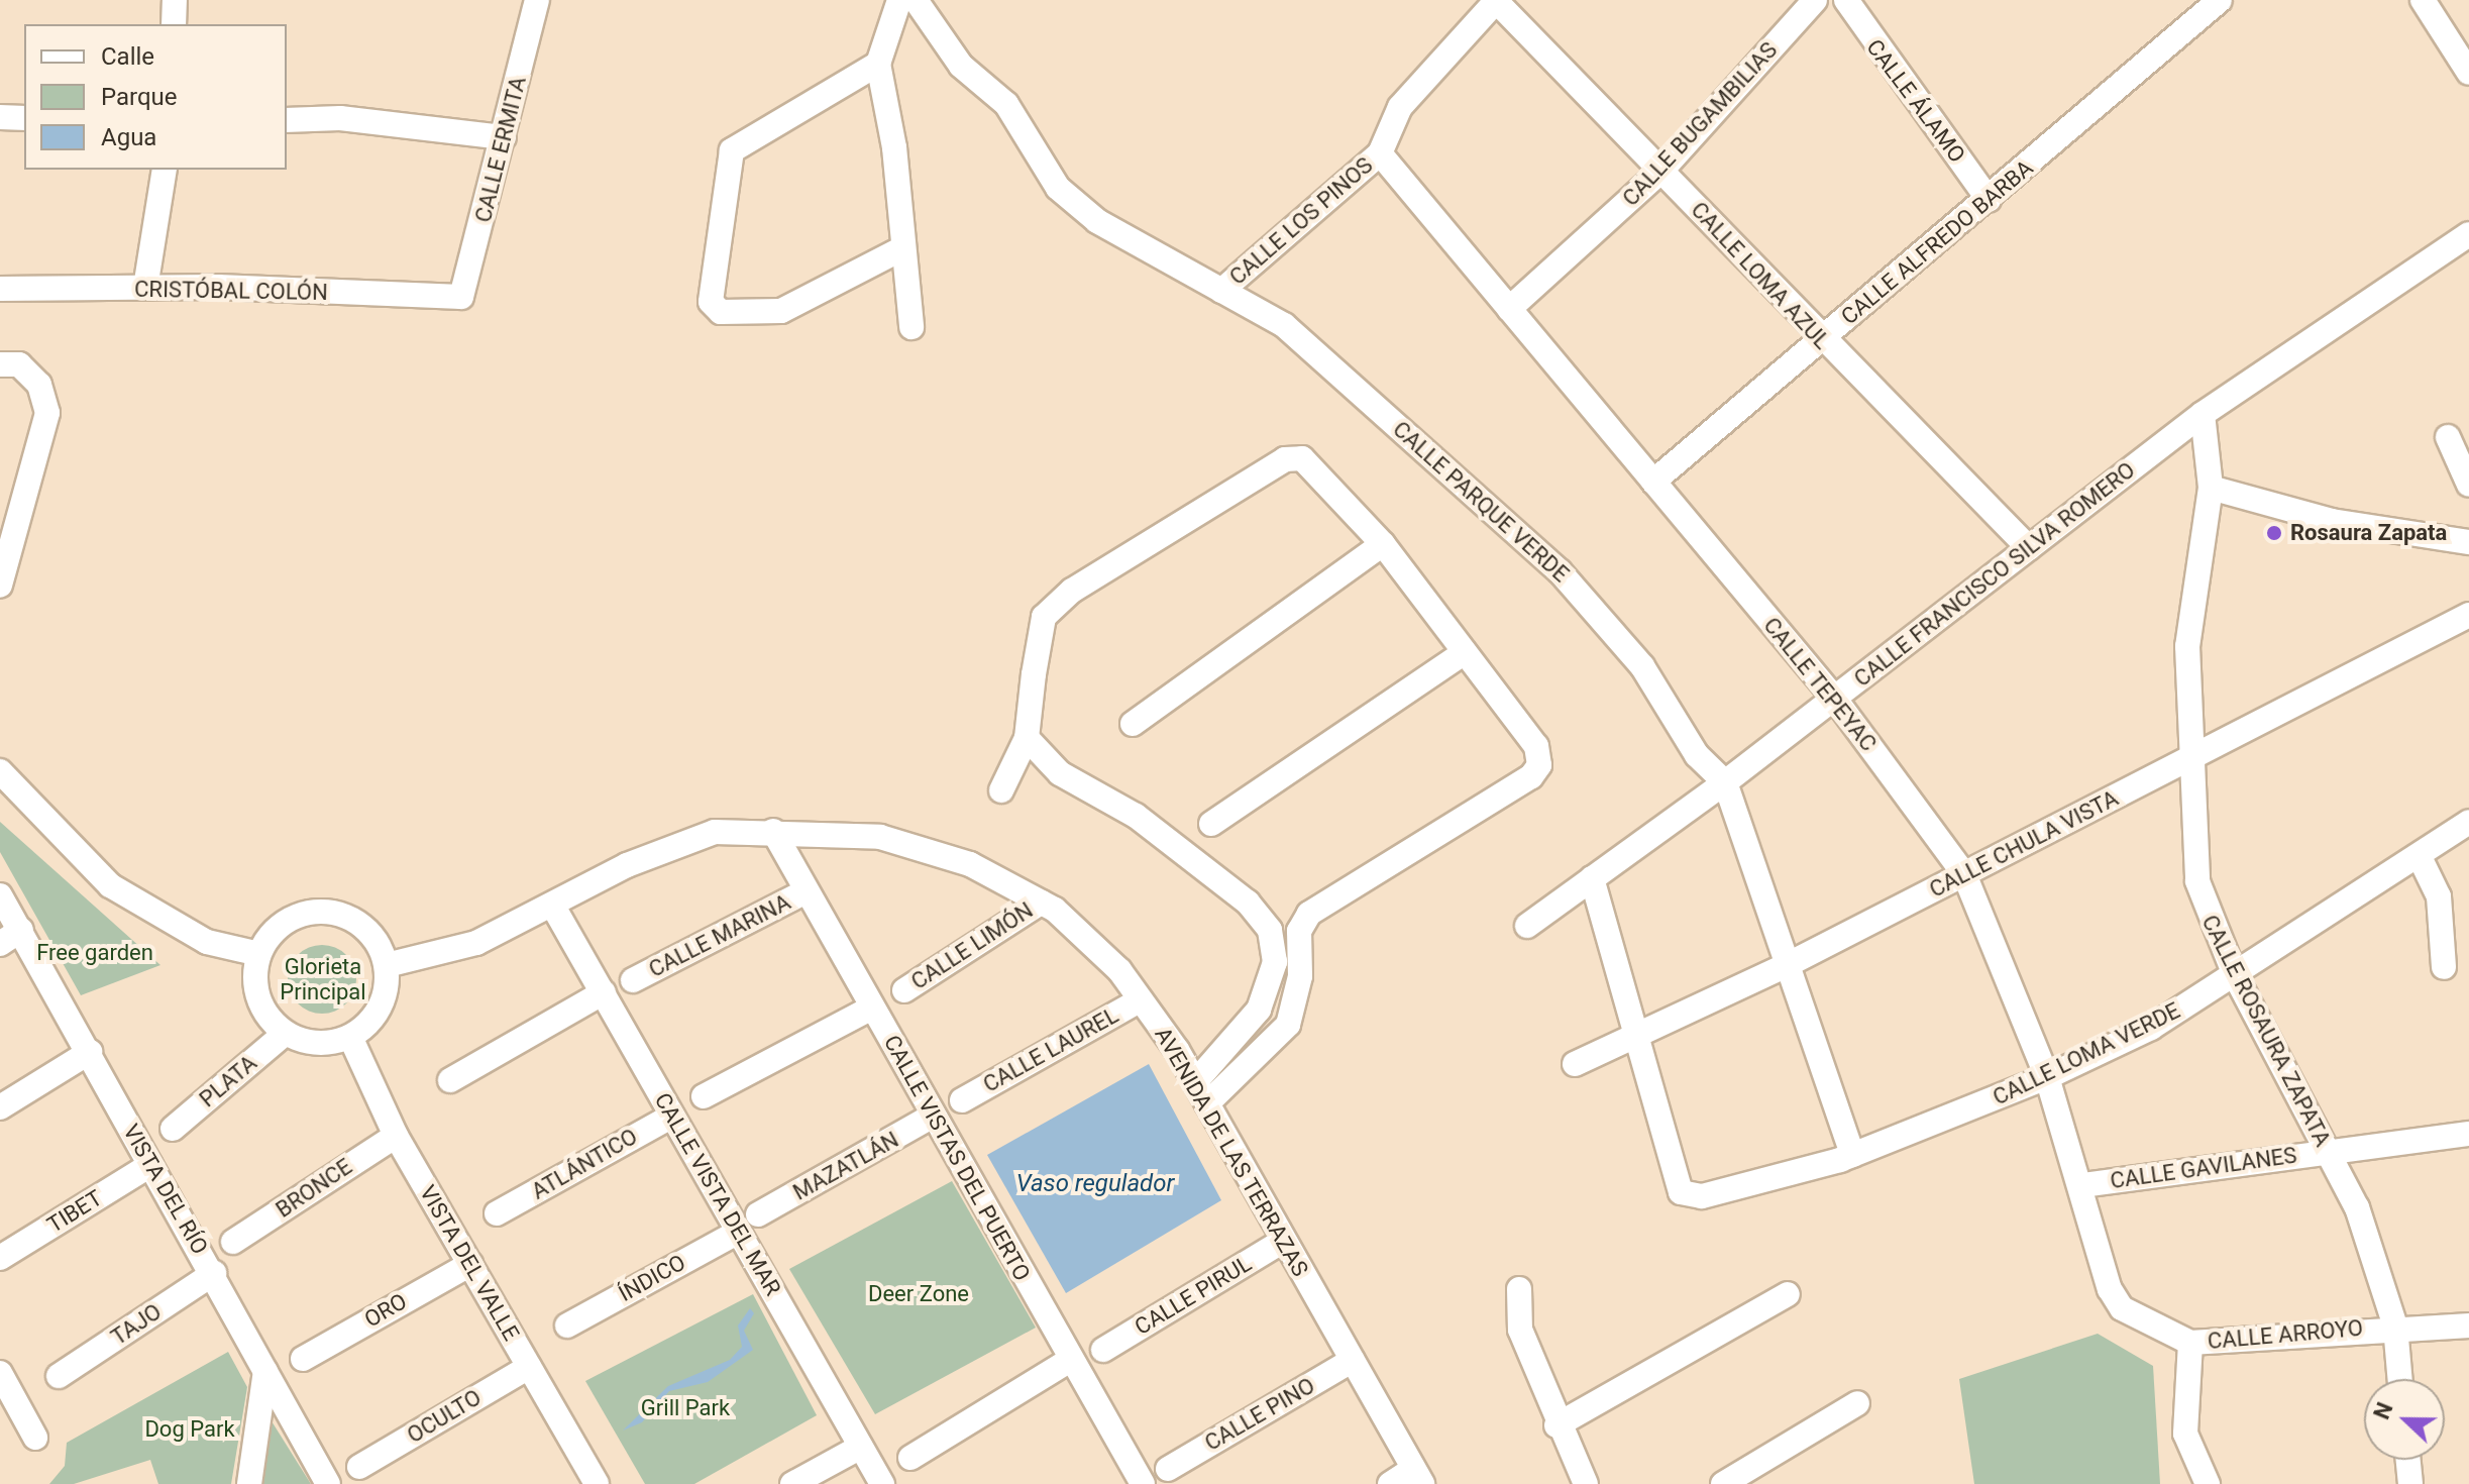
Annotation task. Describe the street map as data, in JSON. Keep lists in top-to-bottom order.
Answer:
{
  "streets": {
    "street": [
      "CALLE ÁLAMO",
      "CALLE BUGAMBILIAS",
      "CALLE ERMITA",
      "CALLE LOS PINOS",
      "CALLE ALFREDO BARBA",
      "CALLE LOMA AZUL",
      "CRISTÓBAL COLÓN",
      "CALLE PARQUE VERDE",
      "CALLE FRANCISCO SILVA ROMERO",
      "CALLE TEPEYAC",
      "CALLE CHULA VISTA",
      "CALLE MARINA",
      "CALLE LIMÓN",
      "CALLE ROSAURA ZAPATA",
      "CALLE LAUREL",
      "CALLE LOMA VERDE",
      "PLATA",
      "AVENIDA DE LAS TERRAZAS",
      "CALLE VISTAS DEL PUERTO",
      "ATLÁNTICO",
      "MAZATLÁN",
      "CALLE GAVILANES",
      "BRONCE",
      "VISTA DEL RÍO",
      "CALLE VISTA DEL MAR",
      "TIBET",
      "VISTA DEL VALLE",
      "ÍNDICO",
      "CALLE PIRUL",
      "ORO",
      "TAJO",
      "CALLE ARROYO",
      "CALLE PINO",
      "OCULTO"
    ]
  },
  "crossings": [
    ["CALLE ÁLAMO", "CALLE ALFREDO BARBA"],
    ["CALLE BUGAMBILIAS", "CALLE LOMA AZUL"],
    ["CALLE BUGAMBILIAS", "CALLE TEPEYAC"],
    ["CALLE ERMITA", "CRISTÓBAL COLÓN"],
    ["CALLE LOS PINOS", "CALLE LOMA AZUL"],
    ["CALLE LOS PINOS", "CALLE PARQUE VERDE"],
    ["CALLE LOS PINOS", "CALLE TEPEYAC"],
    ["CALLE ALFREDO BARBA", "CALLE LOMA AZUL"],
    ["CALLE ALFREDO BARBA", "CALLE TEPEYAC"],
    ["CALLE LOMA AZUL", "CALLE FRANCISCO SILVA ROMERO"],
    ["CALLE PARQUE VERDE", "CALLE FRANCISCO SILVA ROMERO"],
    ["CALLE PARQUE VERDE", "CALLE CHULA VISTA"],
    ["CALLE PARQUE VERDE", "CALLE LOMA VERDE"],
    ["CALLE FRANCISCO SILVA ROMERO", "CALLE TEPEYAC"],
    ["CALLE FRANCISCO SILVA ROMERO", "CALLE ROSAURA ZAPATA"],
    ["CALLE TEPEYAC", "CALLE CHULA VISTA"],
    ["CALLE TEPEYAC", "CALLE LOMA VERDE"],
    ["CALLE TEPEYAC", "CALLE GAVILANES"],
    ["CALLE TEPEYAC", "CALLE ARROYO"],
    ["CALLE CHULA VISTA", "CALLE ROSAURA ZAPATA"],
    ["CALLE CHULA VISTA", "CALLE LOMA VERDE"],
    ["CALLE MARINA", "CALLE VISTAS DEL PUERTO"],
    ["CALLE LIMÓN", "AVENIDA DE LAS TERRAZAS"],
    ["CALLE ROSAURA ZAPATA", "CALLE LOMA VERDE"],
    ["CALLE ROSAURA ZAPATA", "CALLE GAVILANES"],
    ["CALLE ROSAURA ZAPATA", "CALLE ARROYO"],
    ["CALLE LAUREL", "AVENIDA DE LAS TERRAZAS"],
    ["PLATA", "AVENIDA DE LAS TERRAZAS"],
    ["PLATA", "VISTA DEL VALLE"],
    ["AVENIDA DE LAS TERRAZAS", "CALLE VISTAS DEL PUERTO"],
    ["AVENIDA DE LAS TERRAZAS", "CALLE VISTA DEL MAR"],
    ["AVENIDA DE LAS TERRAZAS", "VISTA DEL VALLE"],
    ["AVENIDA DE LAS TERRAZAS", "CALLE PIRUL"],
    ["AVENIDA DE LAS TERRAZAS", "CALLE PINO"],
    ["CALLE VISTAS DEL PUERTO", "MAZATLÁN"],
    ["ATLÁNTICO", "CALLE VISTA DEL MAR"],
    ["BRONCE", "VISTA DEL VALLE"],
    ["VISTA DEL RÍO", "TIBET"],
    ["VISTA DEL RÍO", "TAJO"],
    ["CALLE VISTA DEL MAR", "ÍNDICO"],
    ["VISTA DEL VALLE", "ORO"],
    ["VISTA DEL VALLE", "OCULTO"]
  ],
  "water": ["Vaso regulador"],
  "parks": [
    "Free garden",
    "Glorieta Principal",
    "Deer Zone",
    "Grill Park",
    "Dog Park"
  ],
  "places": ["Rosaura Zapata"],
  "legend": ["Calle", "Parque", "Agua"],
  "north": "left"
}
